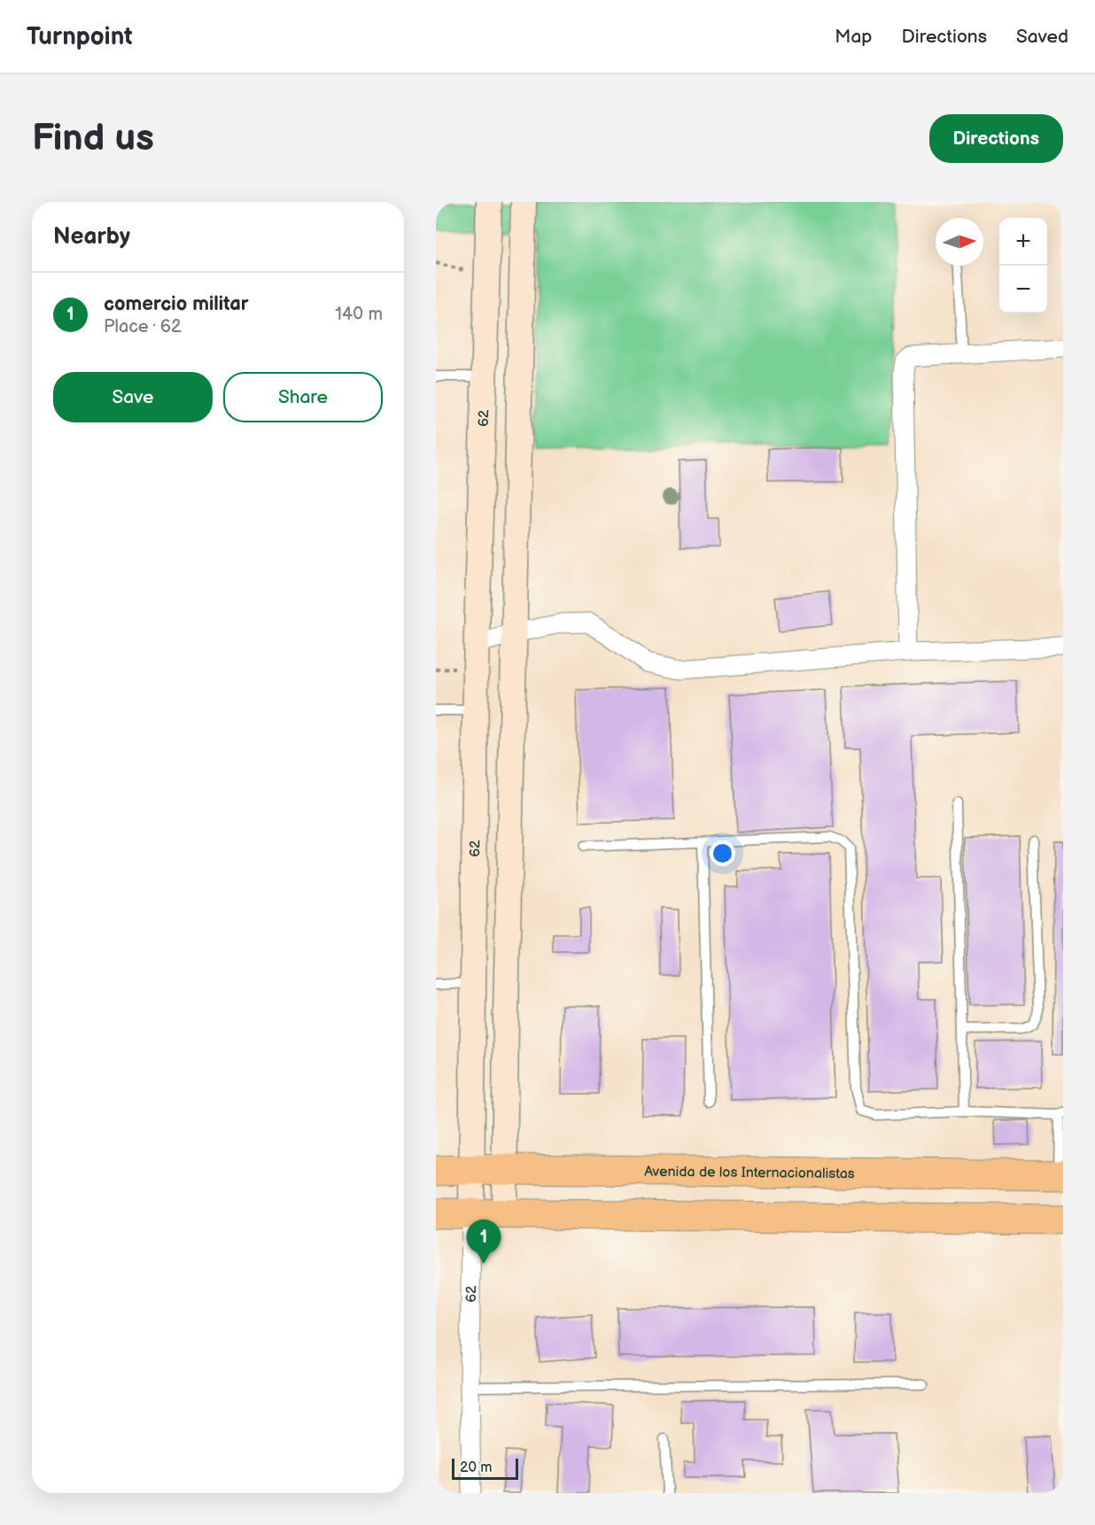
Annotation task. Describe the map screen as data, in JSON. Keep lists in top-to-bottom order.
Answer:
{
  "streets": {
    "highway": ["Avenida de los Internacionalistas"],
    "street": ["62"]
  },
  "crossings": [
    ["62", "Avenida de los Internacionalistas"]
  ],
  "scale_bar": "20 m",
  "north": "right",
  "page": {
    "header": "Turnpoint",
    "nav": ["Map", "Directions", "Saved"],
    "buttons": [
      "Directions",
      ["Save", "Share"]
    ],
    "title": "Find us",
    "heading": "Nearby",
    "map_buttons": ["+", "−"],
    "list": [
      {
        "mark": "1",
        "name": "comercio militar",
        "note": "Place · 62",
        "value": "140 m"
      }
    ],
    "pins": "1",
    "scale": "20 m"
  }
}
